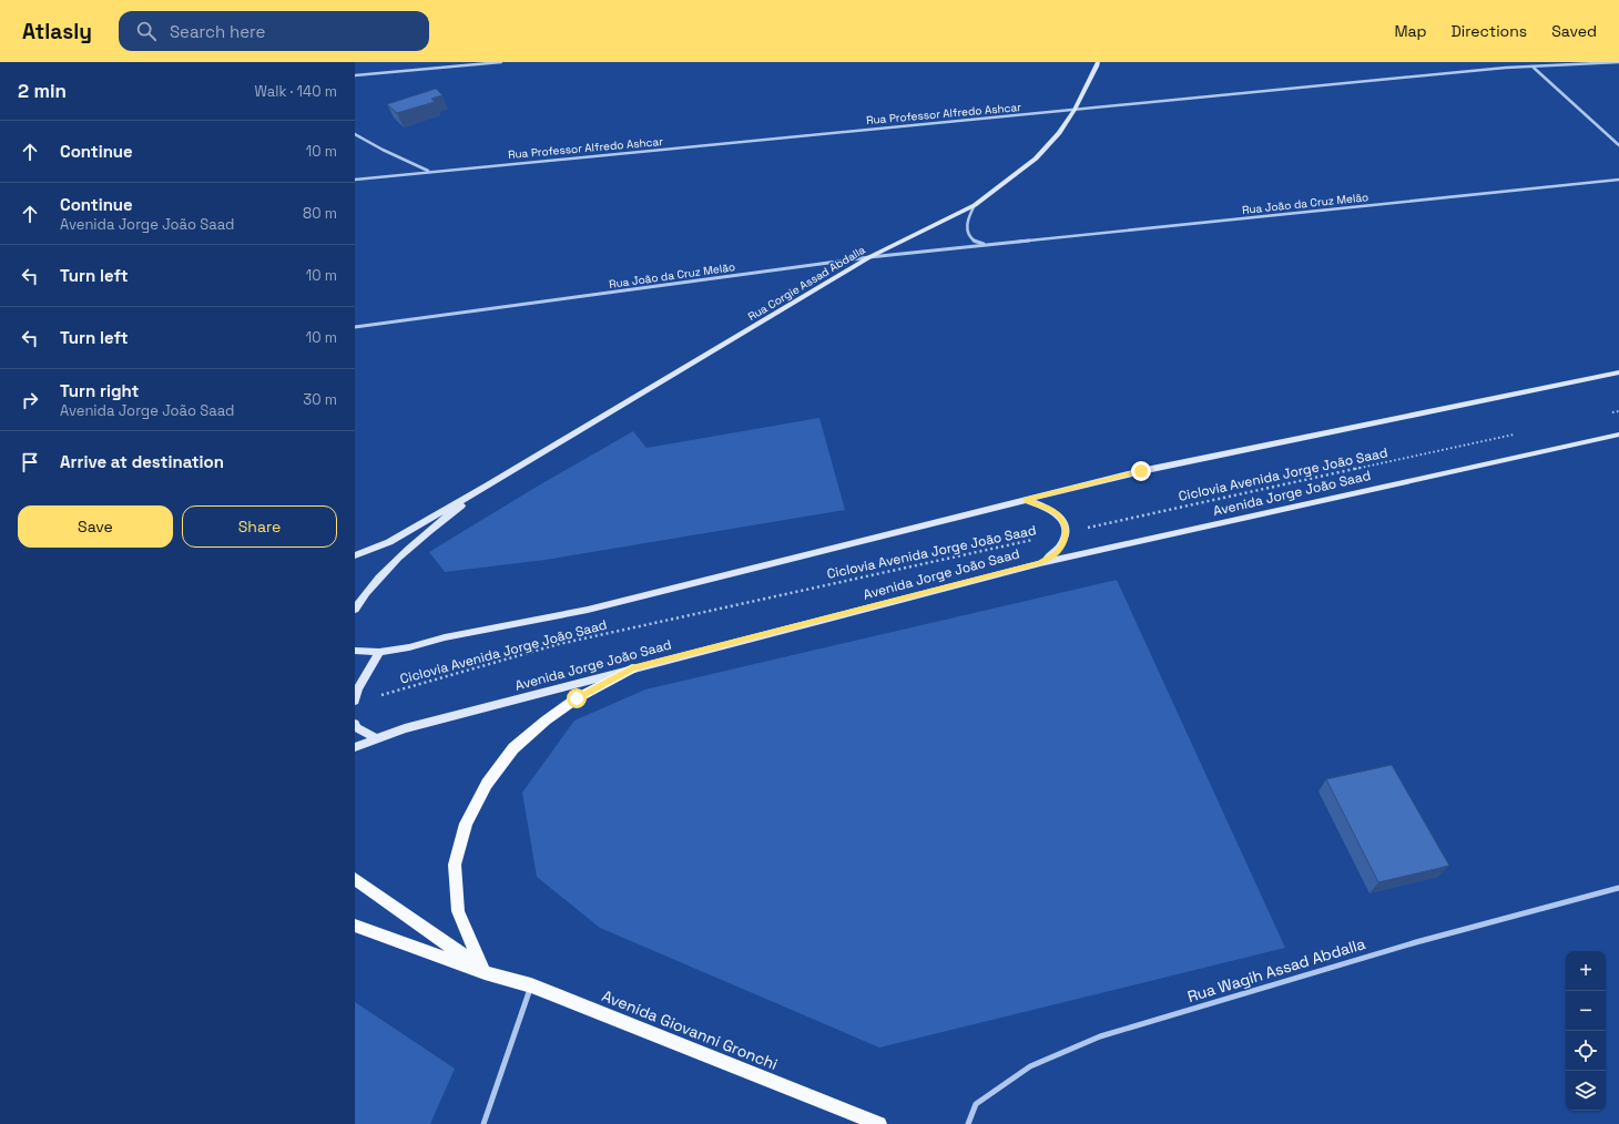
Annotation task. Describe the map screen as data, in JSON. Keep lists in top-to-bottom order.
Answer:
{
  "streets": {
    "main road": ["Rua Corgie Assad Abdalla", "Avenida Jorge João Saad", "Avenida Giovanni Gronchi"],
    "street": ["Rua Professor Alfredo Ashcar", "Rua João da Cruz Melão", "Rua Wagih Assad Abdalla"],
    "path": ["Ciclovia Avenida Jorge João Saad"]
  },
  "crossings": [
    ["Rua Professor Alfredo Ashcar", "Rua Corgie Assad Abdalla"],
    ["Rua João da Cruz Melão", "Rua Corgie Assad Abdalla"]
  ],
  "page": {
    "header": "Atlasly",
    "search": "Search here",
    "nav": ["Map", "Directions", "Saved"],
    "heading": ["2 min", "Walk · 140 m"],
    "list": [
      ["Continue", "10 m"],
      ["Continue", "Avenida Jorge João Saad", "80 m"],
      ["Turn left", "10 m"],
      ["Turn left", "10 m"],
      ["Turn right", "Avenida Jorge João Saad", "30 m"],
      "Arrive at destination"
    ],
    "buttons": ["Save", "Share"],
    "map_buttons": ["+", "−"]
  }
}
